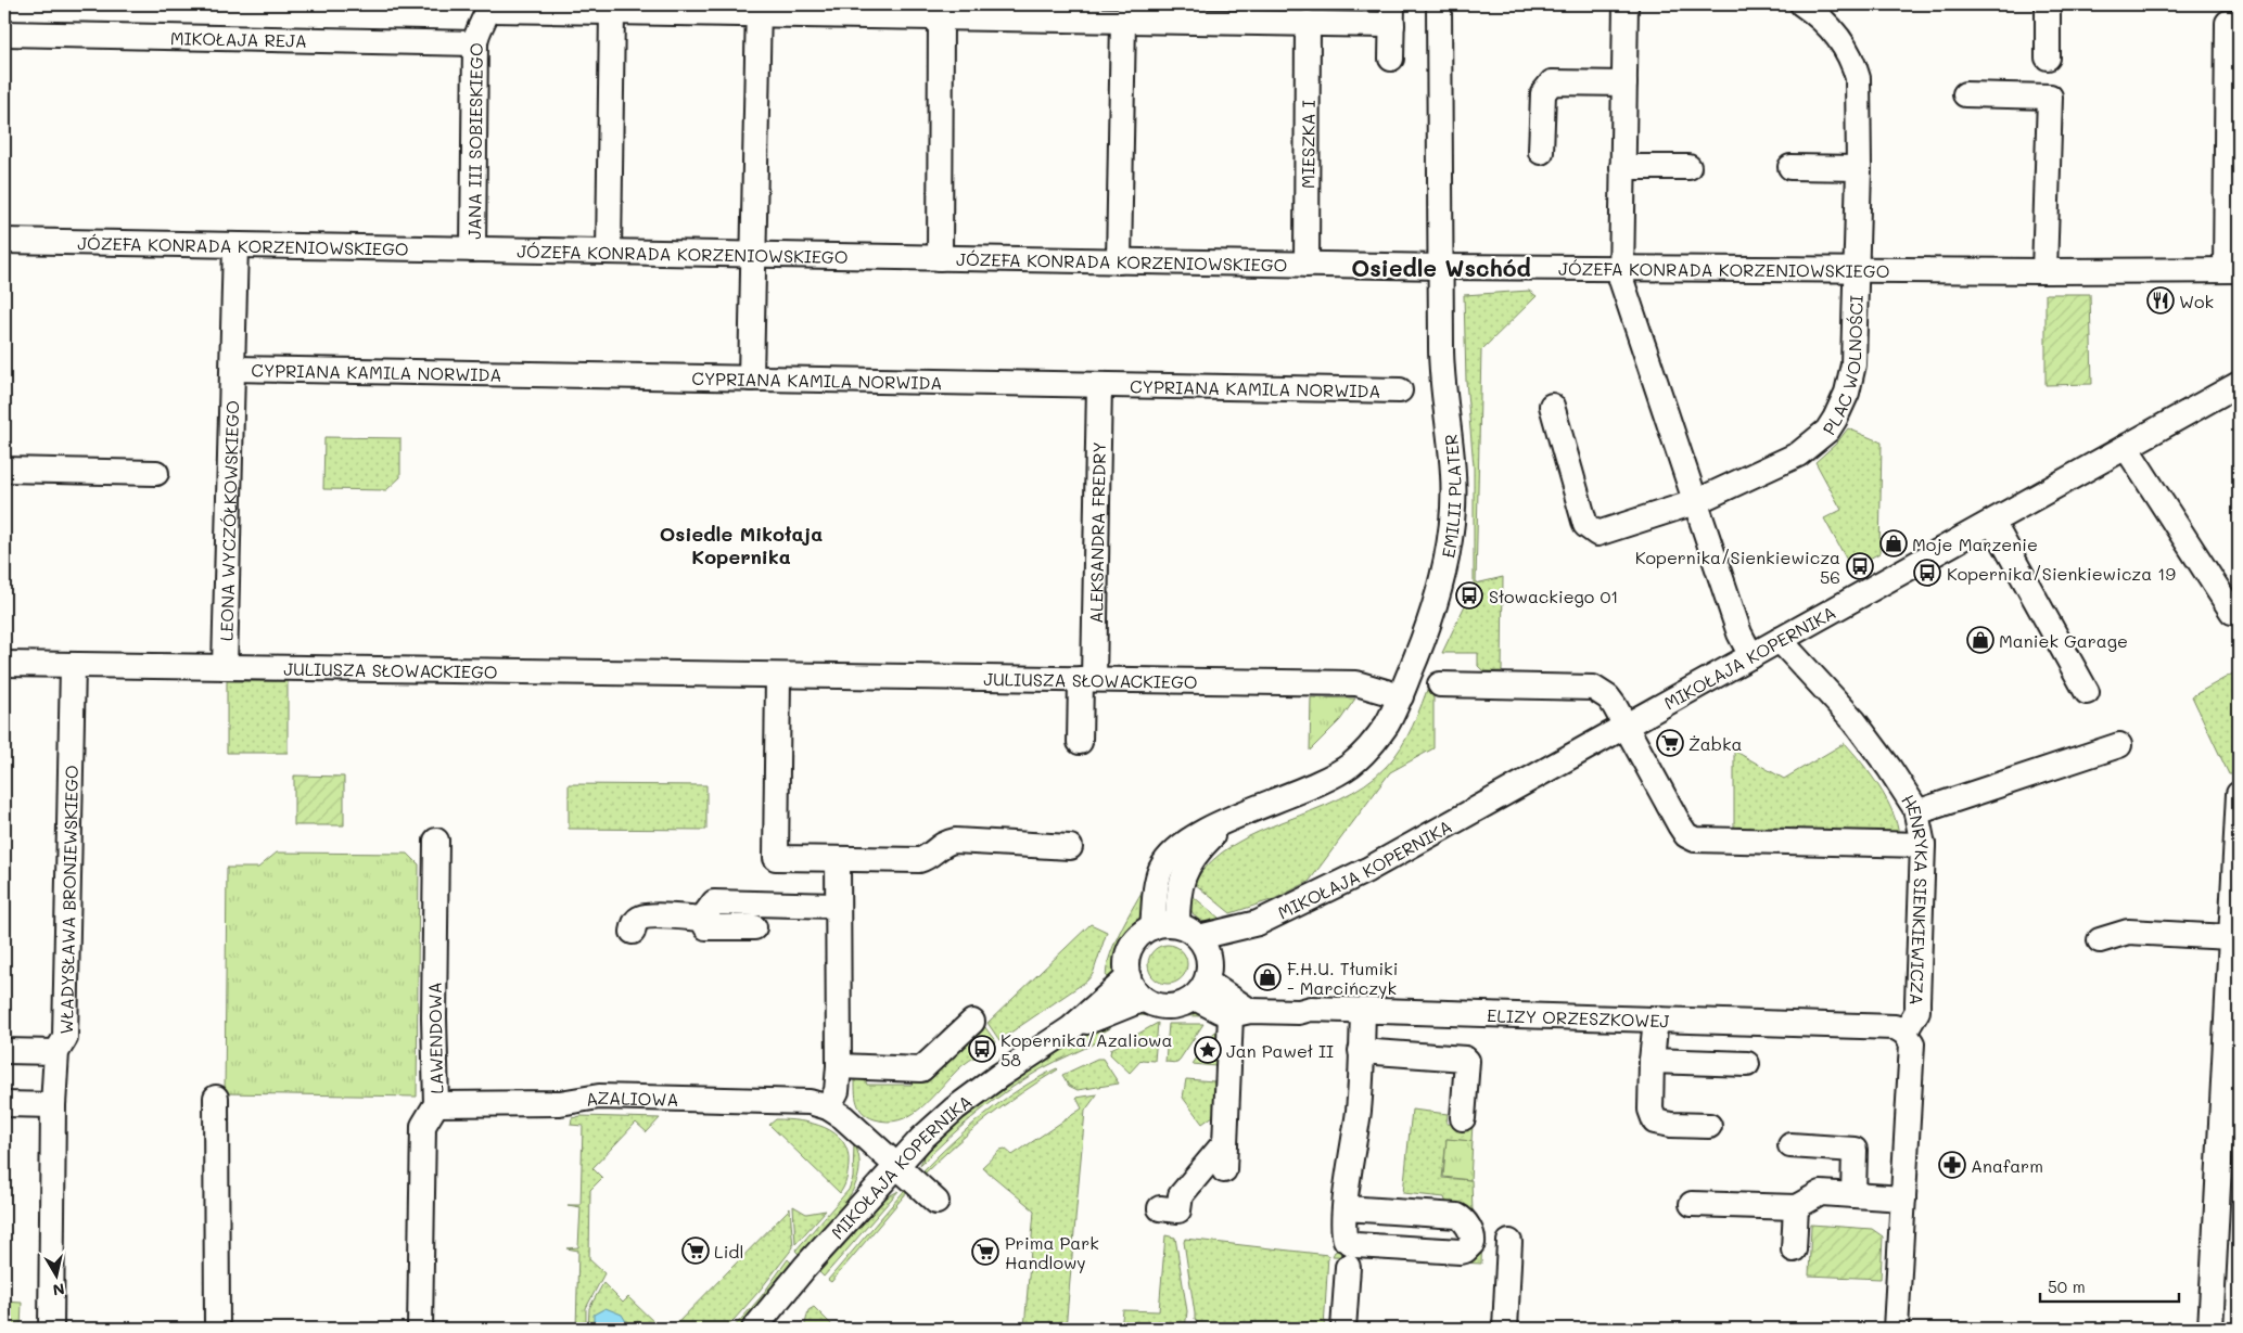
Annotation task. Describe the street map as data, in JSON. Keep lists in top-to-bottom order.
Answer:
{
  "streets": {
    "street": [
      "MIKOŁAJA REJA",
      "JANA III SOBIESKIEGO",
      "MIESZKA I",
      "JÓZEFA KONRADA KORZENIOWSKIEGO",
      "PLAC WOLNOŚCI",
      "CYPRIANA KAMILA NORWIDA",
      "EMILII PLATER",
      "LEONA WYCZÓŁKOWSKIEGO",
      "ALEKSANDRA FREDRY",
      "MIKOŁAJA KOPERNIKA",
      "JULIUSZA SŁOWACKIEGO",
      "WŁADYSŁAWA BRONIEWSKIEGO",
      "HENRYKA SIENKIEWICZA",
      "ELIZY ORZESZKOWEJ",
      "LAWENDOWA",
      "AZALIOWA"
    ]
  },
  "crossings": [
    ["MIKOŁAJA REJA", "JANA III SOBIESKIEGO"],
    ["JANA III SOBIESKIEGO", "JÓZEFA KONRADA KORZENIOWSKIEGO"],
    ["MIESZKA I", "JÓZEFA KONRADA KORZENIOWSKIEGO"],
    ["JÓZEFA KONRADA KORZENIOWSKIEGO", "PLAC WOLNOŚCI"],
    ["JÓZEFA KONRADA KORZENIOWSKIEGO", "EMILII PLATER"],
    ["JÓZEFA KONRADA KORZENIOWSKIEGO", "LEONA WYCZÓŁKOWSKIEGO"],
    ["CYPRIANA KAMILA NORWIDA", "LEONA WYCZÓŁKOWSKIEGO"],
    ["CYPRIANA KAMILA NORWIDA", "ALEKSANDRA FREDRY"],
    ["EMILII PLATER", "MIKOŁAJA KOPERNIKA"],
    ["EMILII PLATER", "JULIUSZA SŁOWACKIEGO"],
    ["EMILII PLATER", "ELIZY ORZESZKOWEJ"],
    ["LEONA WYCZÓŁKOWSKIEGO", "JULIUSZA SŁOWACKIEGO"],
    ["ALEKSANDRA FREDRY", "JULIUSZA SŁOWACKIEGO"],
    ["MIKOŁAJA KOPERNIKA", "HENRYKA SIENKIEWICZA"],
    ["MIKOŁAJA KOPERNIKA", "ELIZY ORZESZKOWEJ"],
    ["MIKOŁAJA KOPERNIKA", "AZALIOWA"],
    ["JULIUSZA SŁOWACKIEGO", "WŁADYSŁAWA BRONIEWSKIEGO"],
    ["HENRYKA SIENKIEWICZA", "ELIZY ORZESZKOWEJ"],
    ["LAWENDOWA", "AZALIOWA"]
  ],
  "districts": ["Osiedle Wschód", "Osiedle Mikołaja Kopernika"],
  "places": {
    "restaurant": ["Wok"],
    "shop": ["Moje Marzenie", "Maniek Garage", "F.H.U. Tłumiki - Marcińczyk"],
    "bus stop": [
      "Kopernika/Sienkiewicza 56",
      "Kopernika/Sienkiewicza 19",
      "Słowackiego 01",
      "Kopernika/Azaliowa 58"
    ],
    "supermarket": ["Żabka", "Lidl", "Prima Park Handlowy"],
    "place": ["Jan Paweł II"],
    "pharmacy": ["Anafarm"]
  },
  "scale_bar": "50 m",
  "north": "bottom"
}
